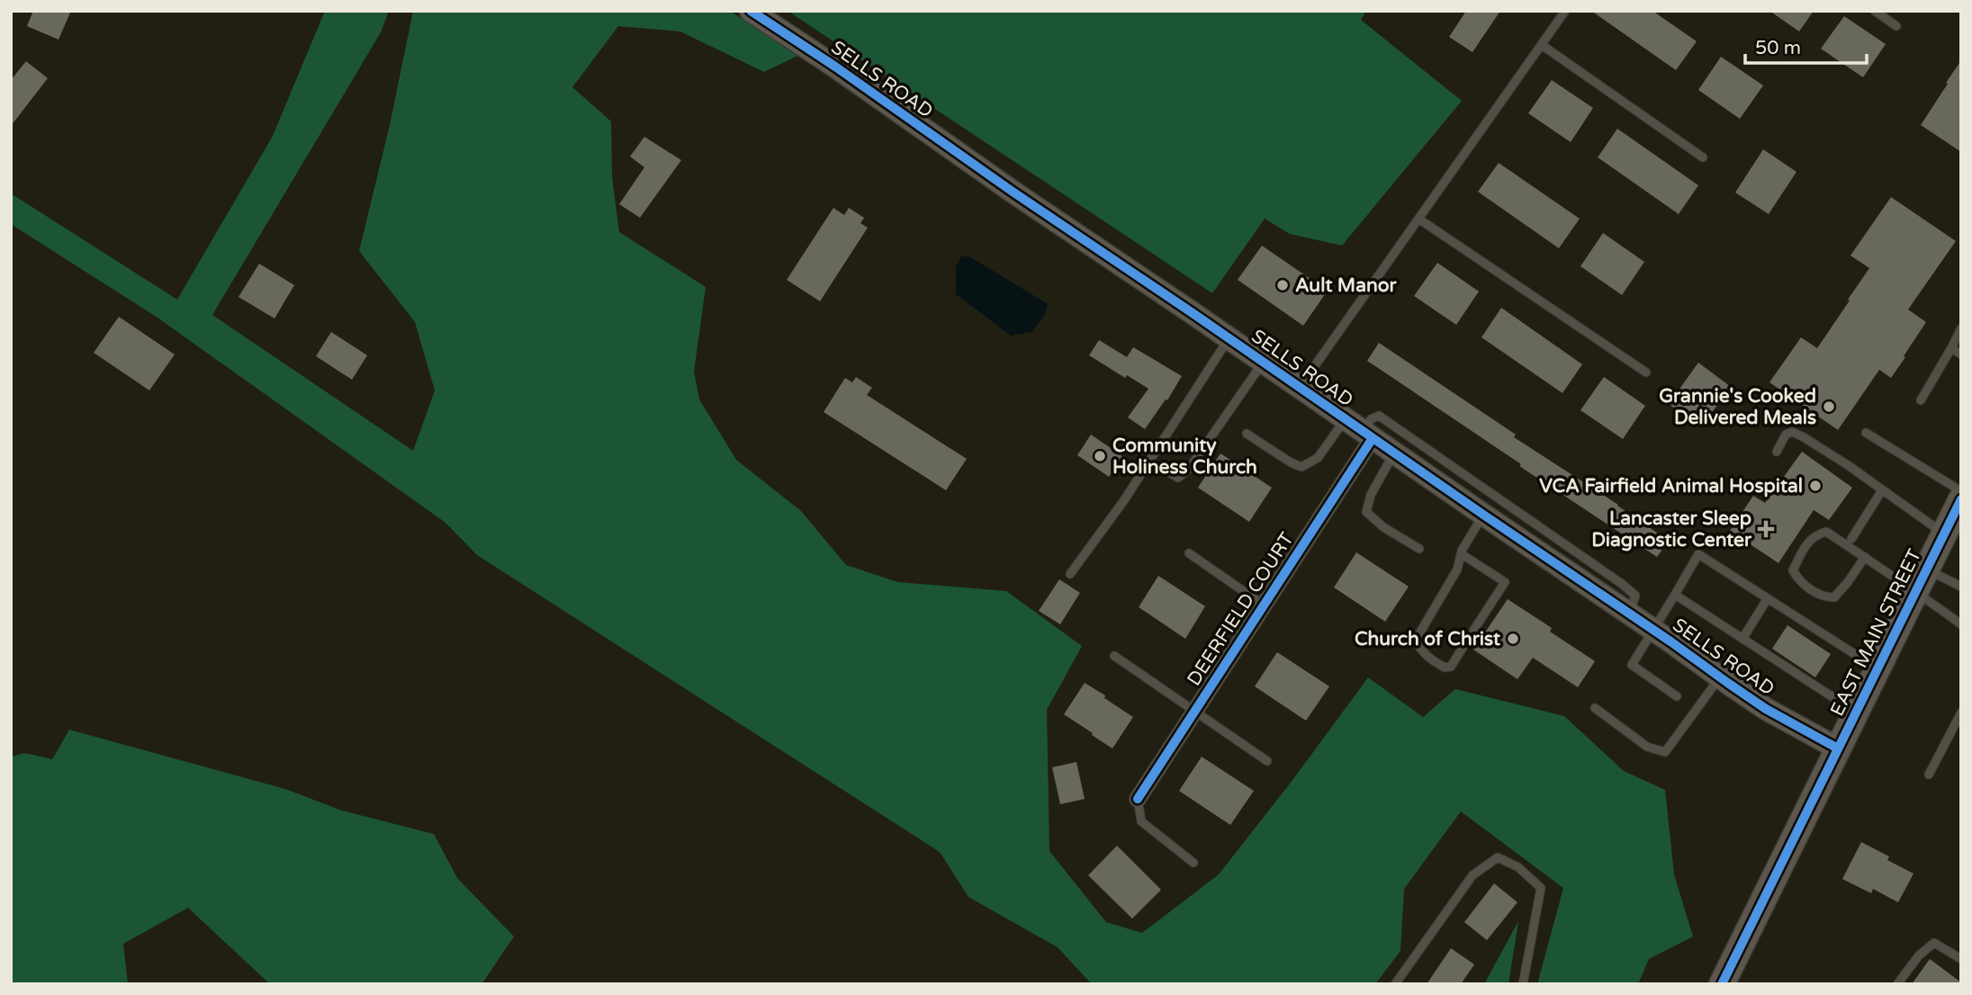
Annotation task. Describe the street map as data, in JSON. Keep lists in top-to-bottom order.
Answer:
{
  "streets": {
    "main road": ["EAST MAIN STREET"],
    "street": ["SELLS ROAD", "DEERFIELD COURT"]
  },
  "crossings": [
    ["SELLS ROAD", "DEERFIELD COURT"],
    ["SELLS ROAD", "EAST MAIN STREET"]
  ],
  "places": {
    "other": [
      "Ault Manor",
      "Grannie's Cooked Delivered Meals",
      "Community Holiness Church",
      "VCA Fairfield Animal Hospital",
      "Church of Christ"
    ],
    "health": ["Lancaster Sleep Diagnostic Center"]
  },
  "scale_bar": "50 m"
}
